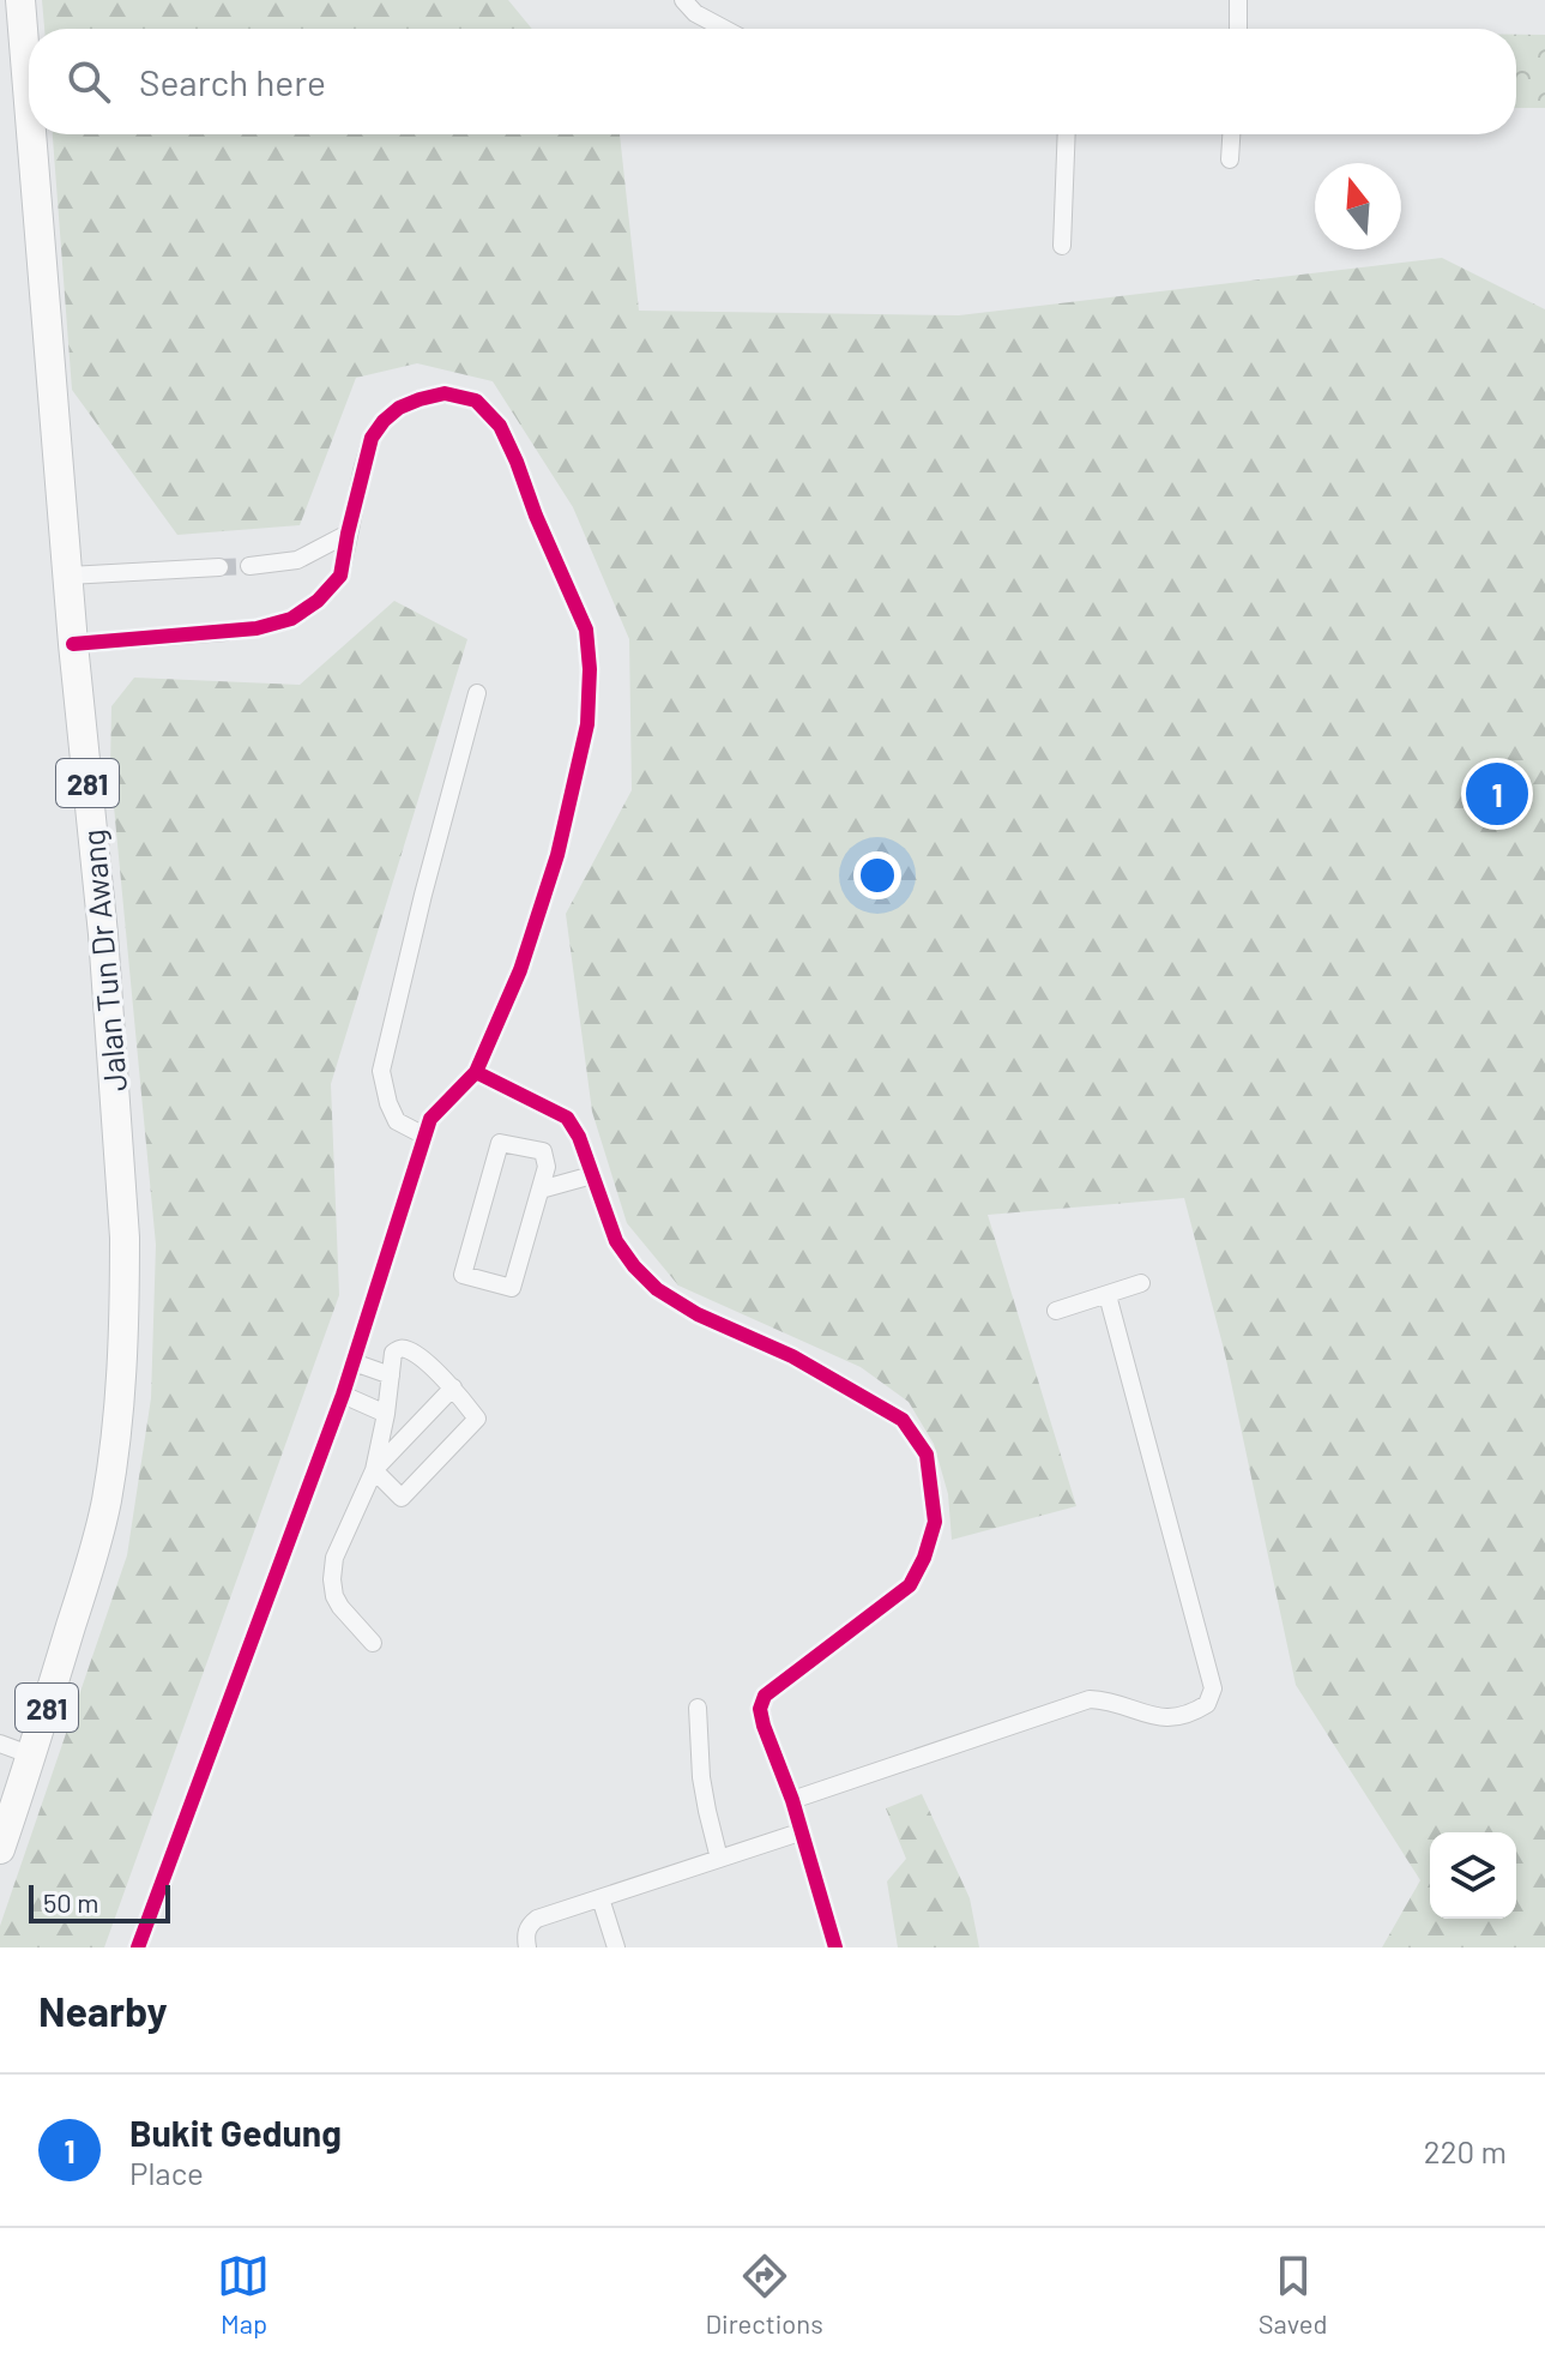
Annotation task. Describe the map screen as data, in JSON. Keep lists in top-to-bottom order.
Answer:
{
  "streets": {
    "main road": ["281", "Jalan Tun Dr Awang"]
  },
  "scale_bar": "50 m",
  "north": "top",
  "page": {
    "search": "Search here",
    "pins": "1",
    "scale": "50 m",
    "heading": "Nearby",
    "list": [
      {
        "mark": "1",
        "name": "Bukit Gedung",
        "note": "Place",
        "value": "220 m"
      }
    ],
    "nav": ["Map", "Directions", "Saved"]
  }
}
